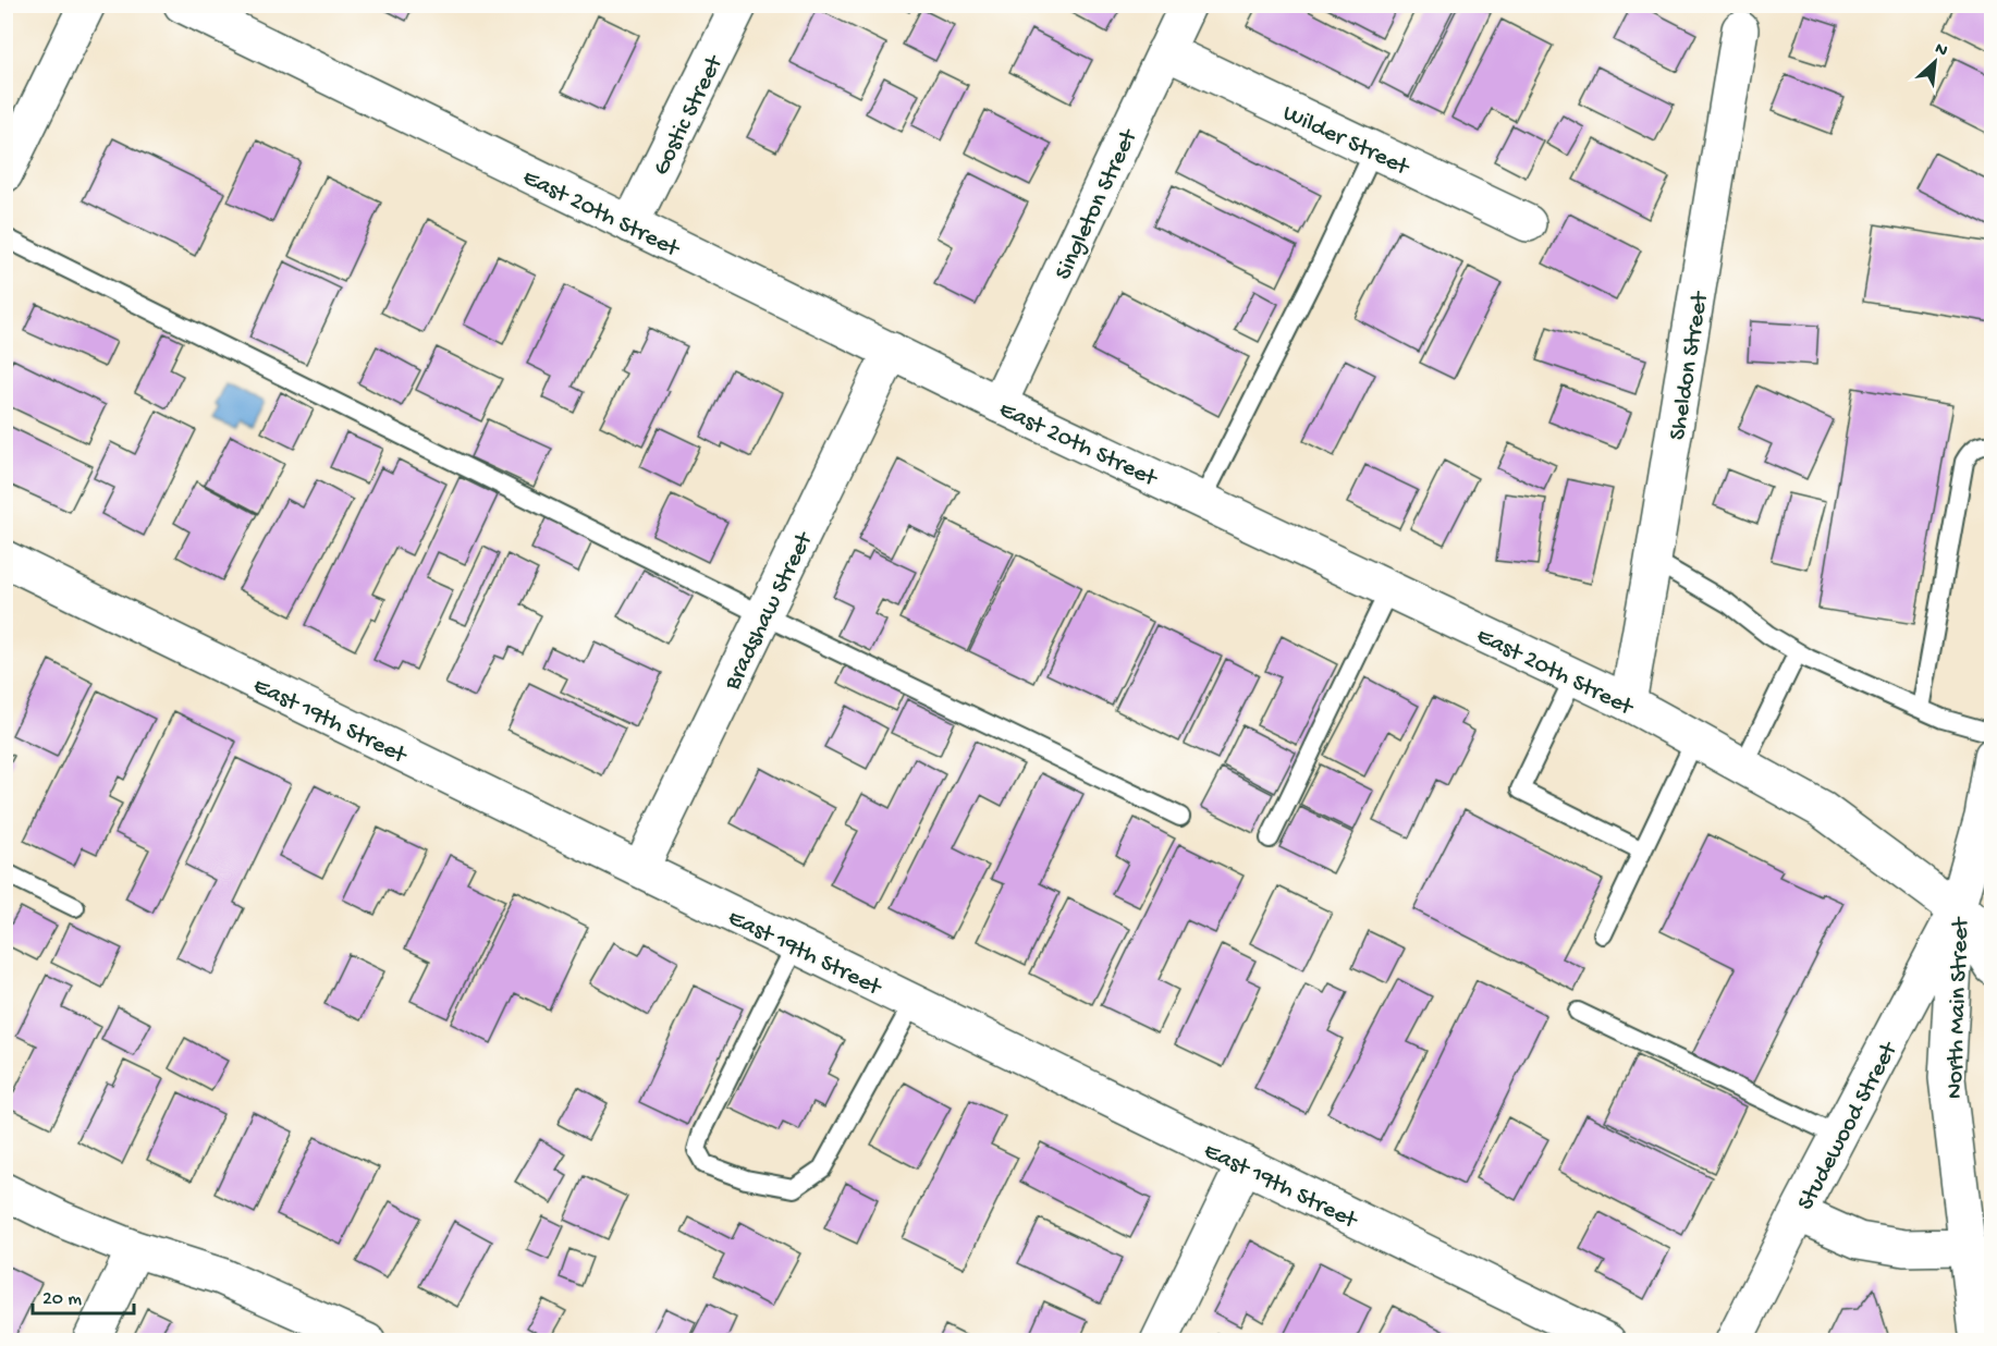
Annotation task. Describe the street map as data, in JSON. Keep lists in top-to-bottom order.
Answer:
{
  "streets": {
    "street": [
      "Gostic Street",
      "Wilder Street",
      "Singleton Street",
      "East 20th Street",
      "Sheldon Street",
      "Bradshaw Street",
      "East 19th Street",
      "North Main Street",
      "Studewood Street"
    ]
  },
  "crossings": [
    ["Gostic Street", "East 20th Street"],
    ["Wilder Street", "Singleton Street"],
    ["Singleton Street", "East 20th Street"],
    ["East 20th Street", "Sheldon Street"],
    ["East 20th Street", "Bradshaw Street"],
    ["East 20th Street", "North Main Street"],
    ["East 20th Street", "Studewood Street"],
    ["Bradshaw Street", "East 19th Street"],
    ["North Main Street", "Studewood Street"]
  ],
  "scale_bar": "20 m",
  "north": "top right"
}
